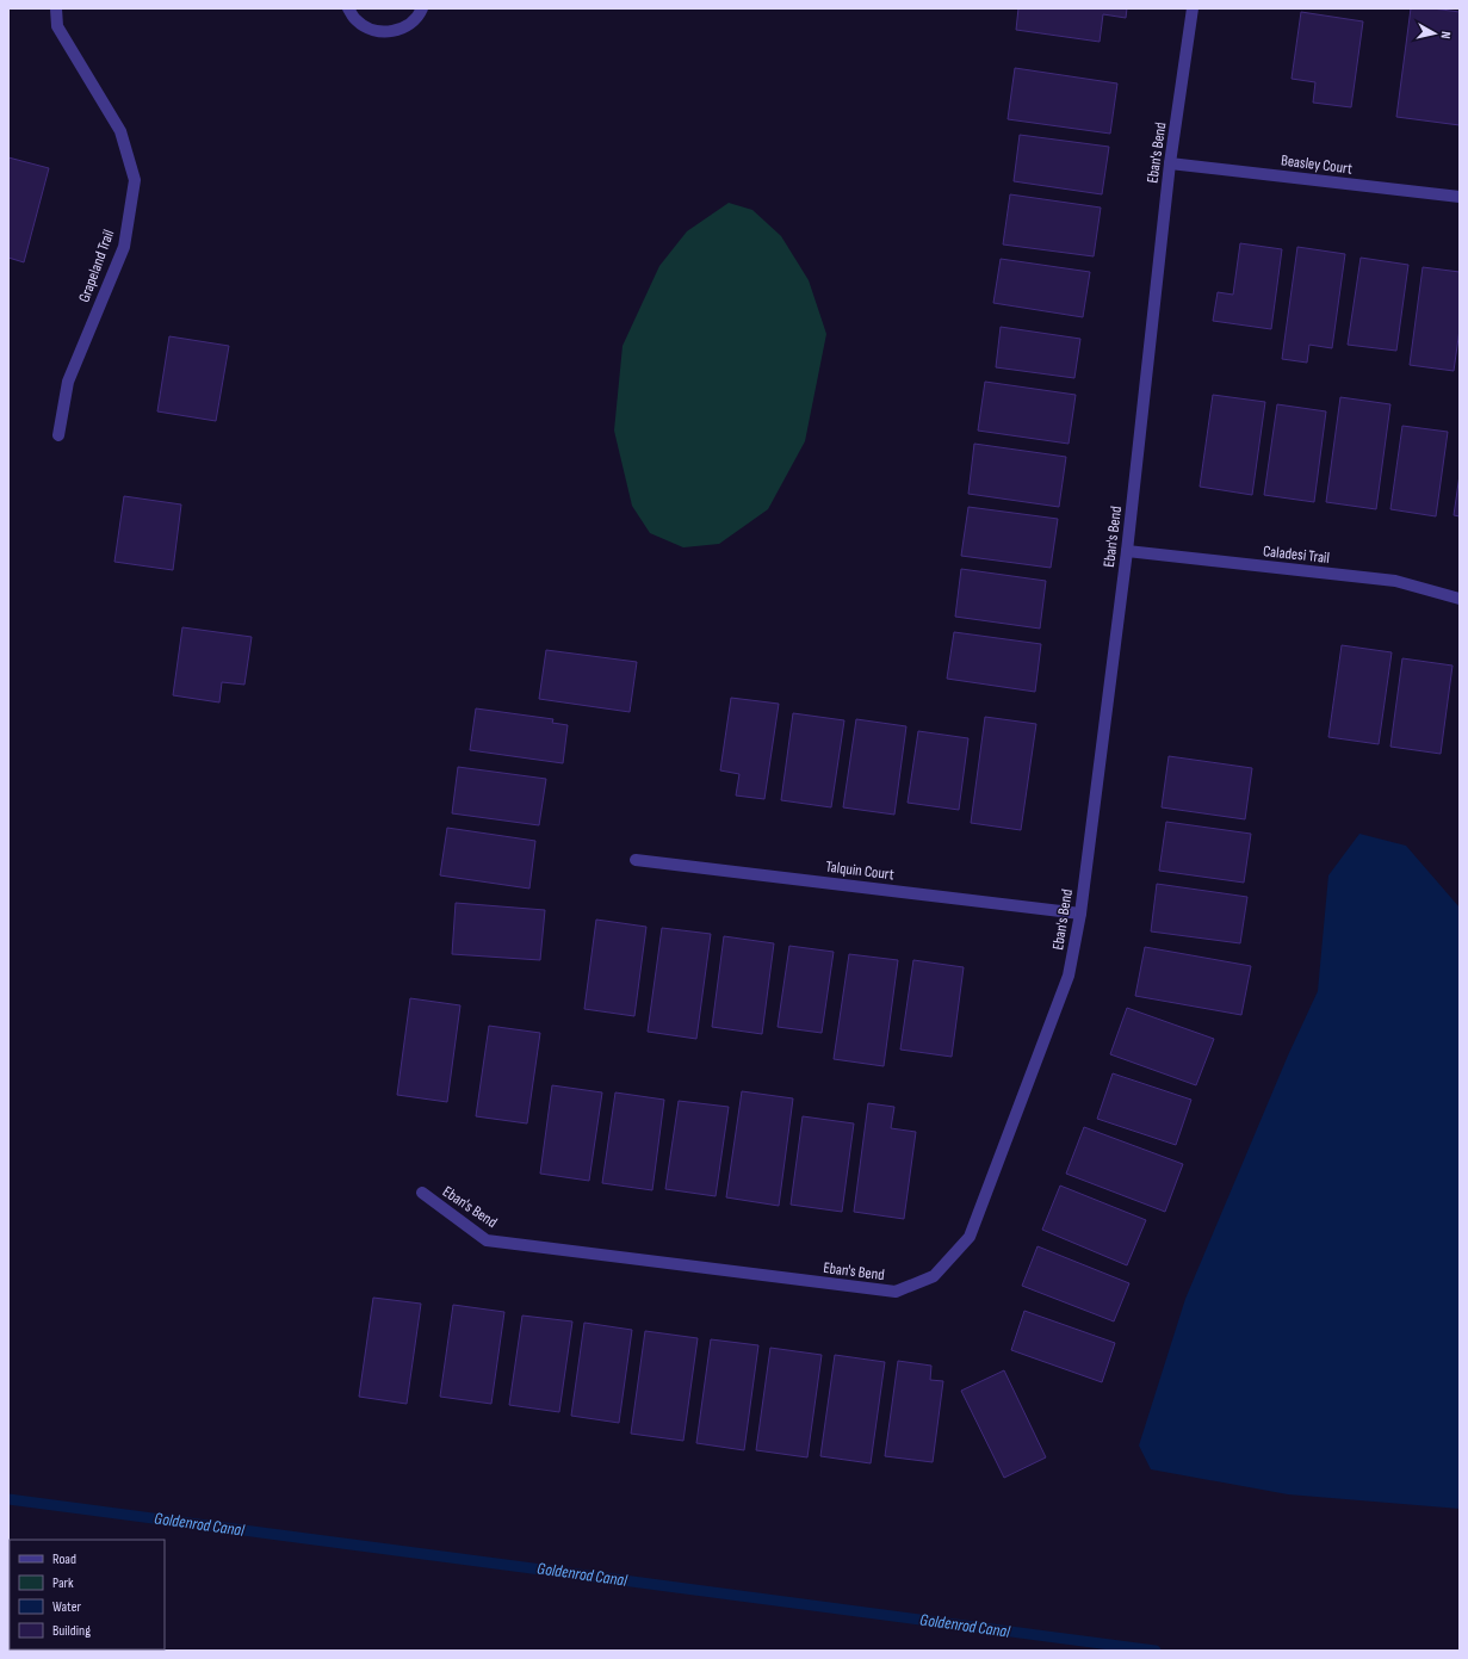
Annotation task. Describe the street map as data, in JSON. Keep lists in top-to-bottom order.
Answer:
{
  "streets": {
    "street": [
      "Eban's Bend",
      "Beasley Court",
      "Grapeland Trail",
      "Caladesi Trail",
      "Talquin Court"
    ]
  },
  "crossings": [
    ["Eban's Bend", "Beasley Court"],
    ["Eban's Bend", "Caladesi Trail"],
    ["Eban's Bend", "Talquin Court"]
  ],
  "water": ["Goldenrod Canal"],
  "legend": [
    "Road",
    "Park",
    "Water",
    "Building"
  ],
  "north": "right"
}
